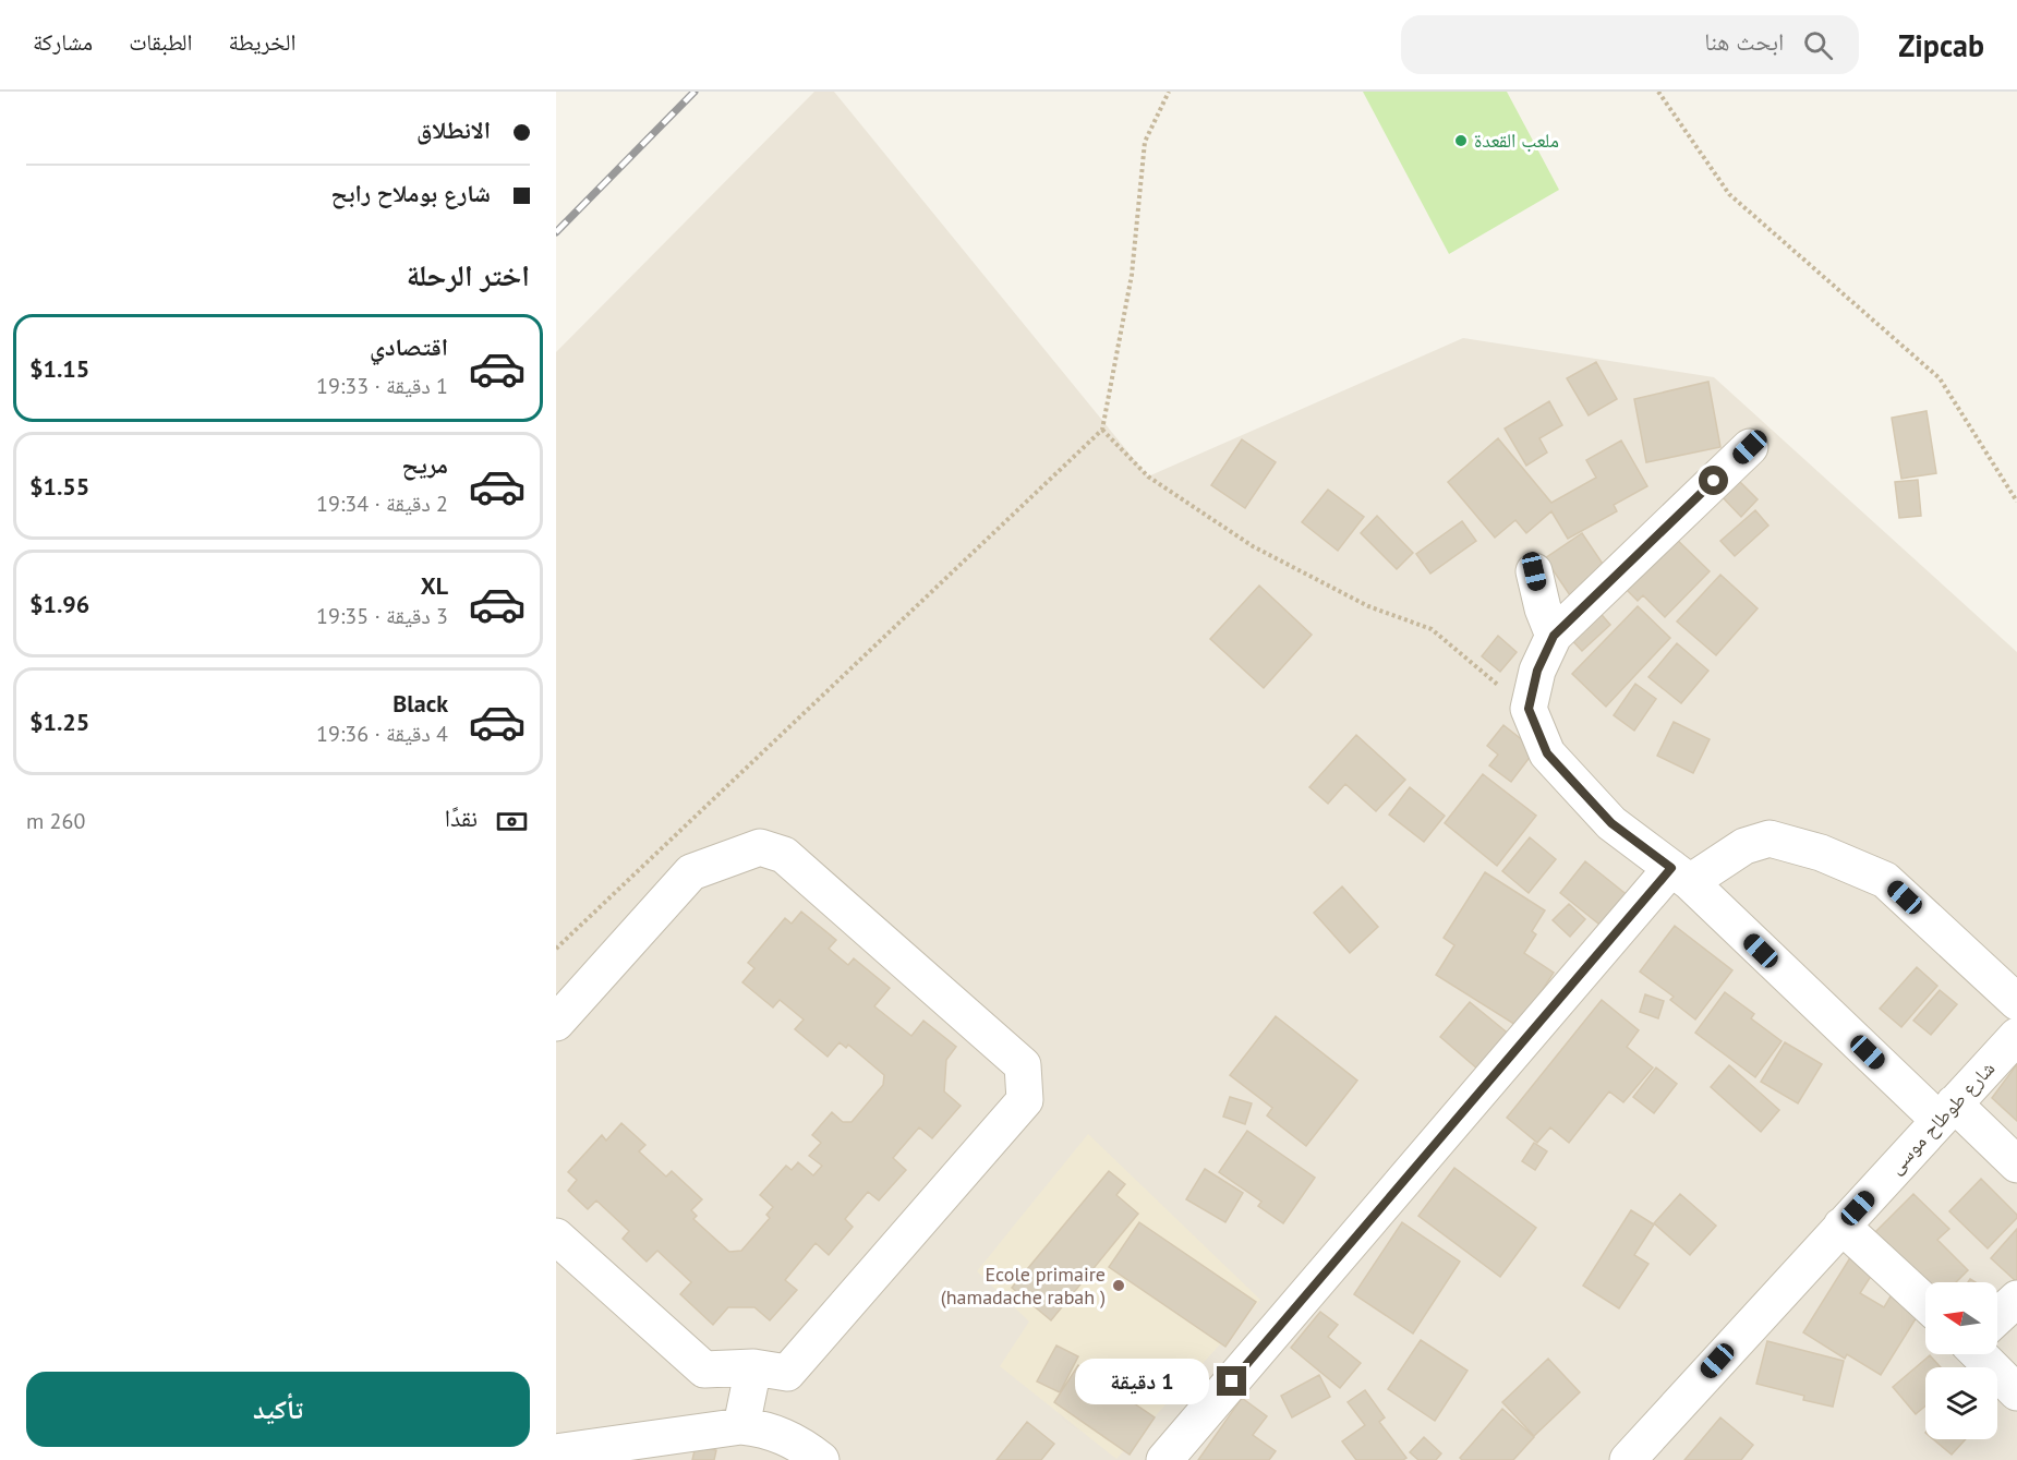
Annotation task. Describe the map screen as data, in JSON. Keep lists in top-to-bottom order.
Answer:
{
  "streets": {
    "street": ["شارع طوطاح موسى"]
  },
  "places": ["ملعب القعدة", "Ecole primaire (hamadache rabah )"],
  "north": "left",
  "page": {
    "header": "Zipcab",
    "search": "ابحث هنا",
    "nav": ["الخريطة", "الطبقات", "مشاركة"],
    "banner": ["الانطلاق", "شارع بوملاح رابح"],
    "heading": "اختر الرحلة",
    "list": [
      {
        "name": "اقتصادي",
        "note": "1 دقيقة · 19:33",
        "value": "$1.15"
      },
      {
        "name": "مريح",
        "note": "2 دقيقة · 19:34",
        "value": "$1.55"
      },
      {
        "name": "XL",
        "note": "3 دقيقة · 19:35",
        "value": "$1.96"
      },
      {
        "name": "Black",
        "note": "4 دقيقة · 19:36",
        "value": "$1.25"
      }
    ],
    "pay": ["نقدًا", "260 m"],
    "bubble": "1 دقيقة",
    "buttons": "تأكيد"
  }
}
